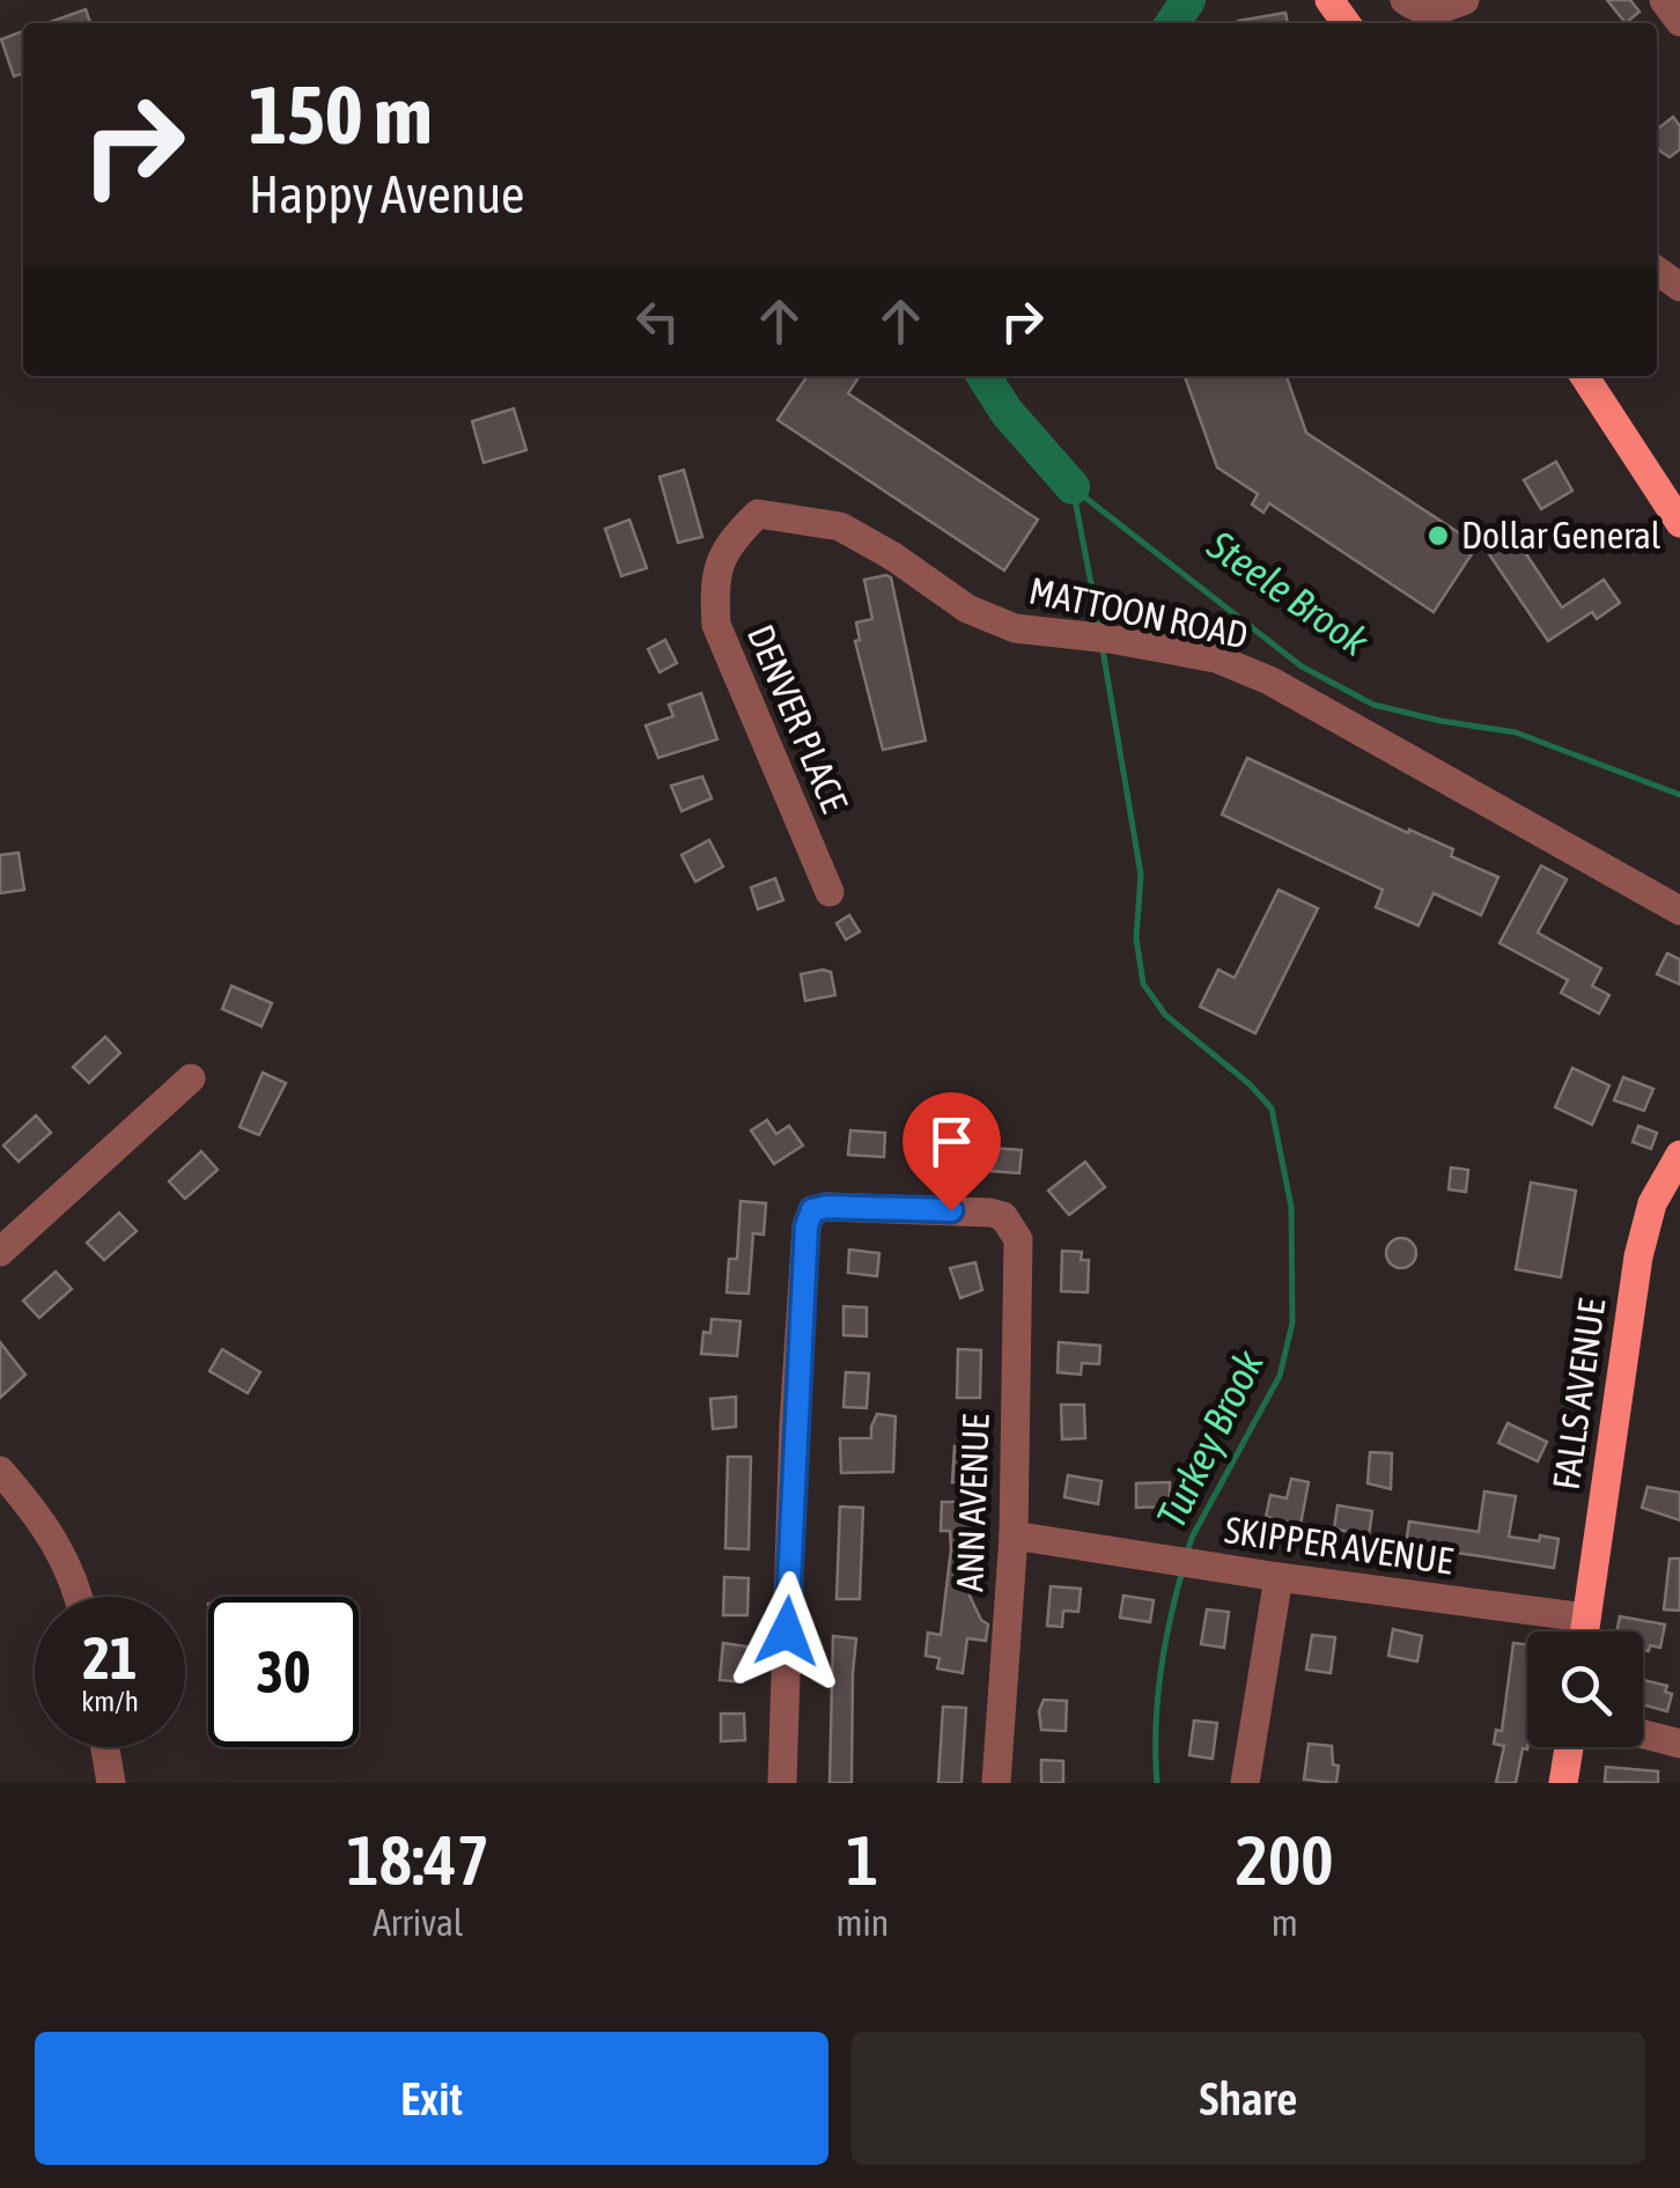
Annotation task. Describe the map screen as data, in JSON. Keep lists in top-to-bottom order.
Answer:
{
  "streets": {
    "main road": ["FALLS AVENUE"],
    "street": [
      "MATTOON ROAD",
      "DENVER PLACE",
      "ANN AVENUE",
      "SKIPPER AVENUE"
    ]
  },
  "crossings": [
    ["MATTOON ROAD", "DENVER PLACE"],
    ["FALLS AVENUE", "SKIPPER AVENUE"],
    ["ANN AVENUE", "SKIPPER AVENUE"]
  ],
  "water": ["Steele Brook", "Turkey Brook"],
  "places": ["Dollar General"],
  "page": {
    "turn": ["150 m", "Happy Avenue"],
    "speed": "21 km/h",
    "limit": "30",
    "eta": [
      "18:47",
      "Arrival",
      "1",
      "min",
      "200",
      "m"
    ],
    "buttons": ["Exit", "Share"]
  }
}
